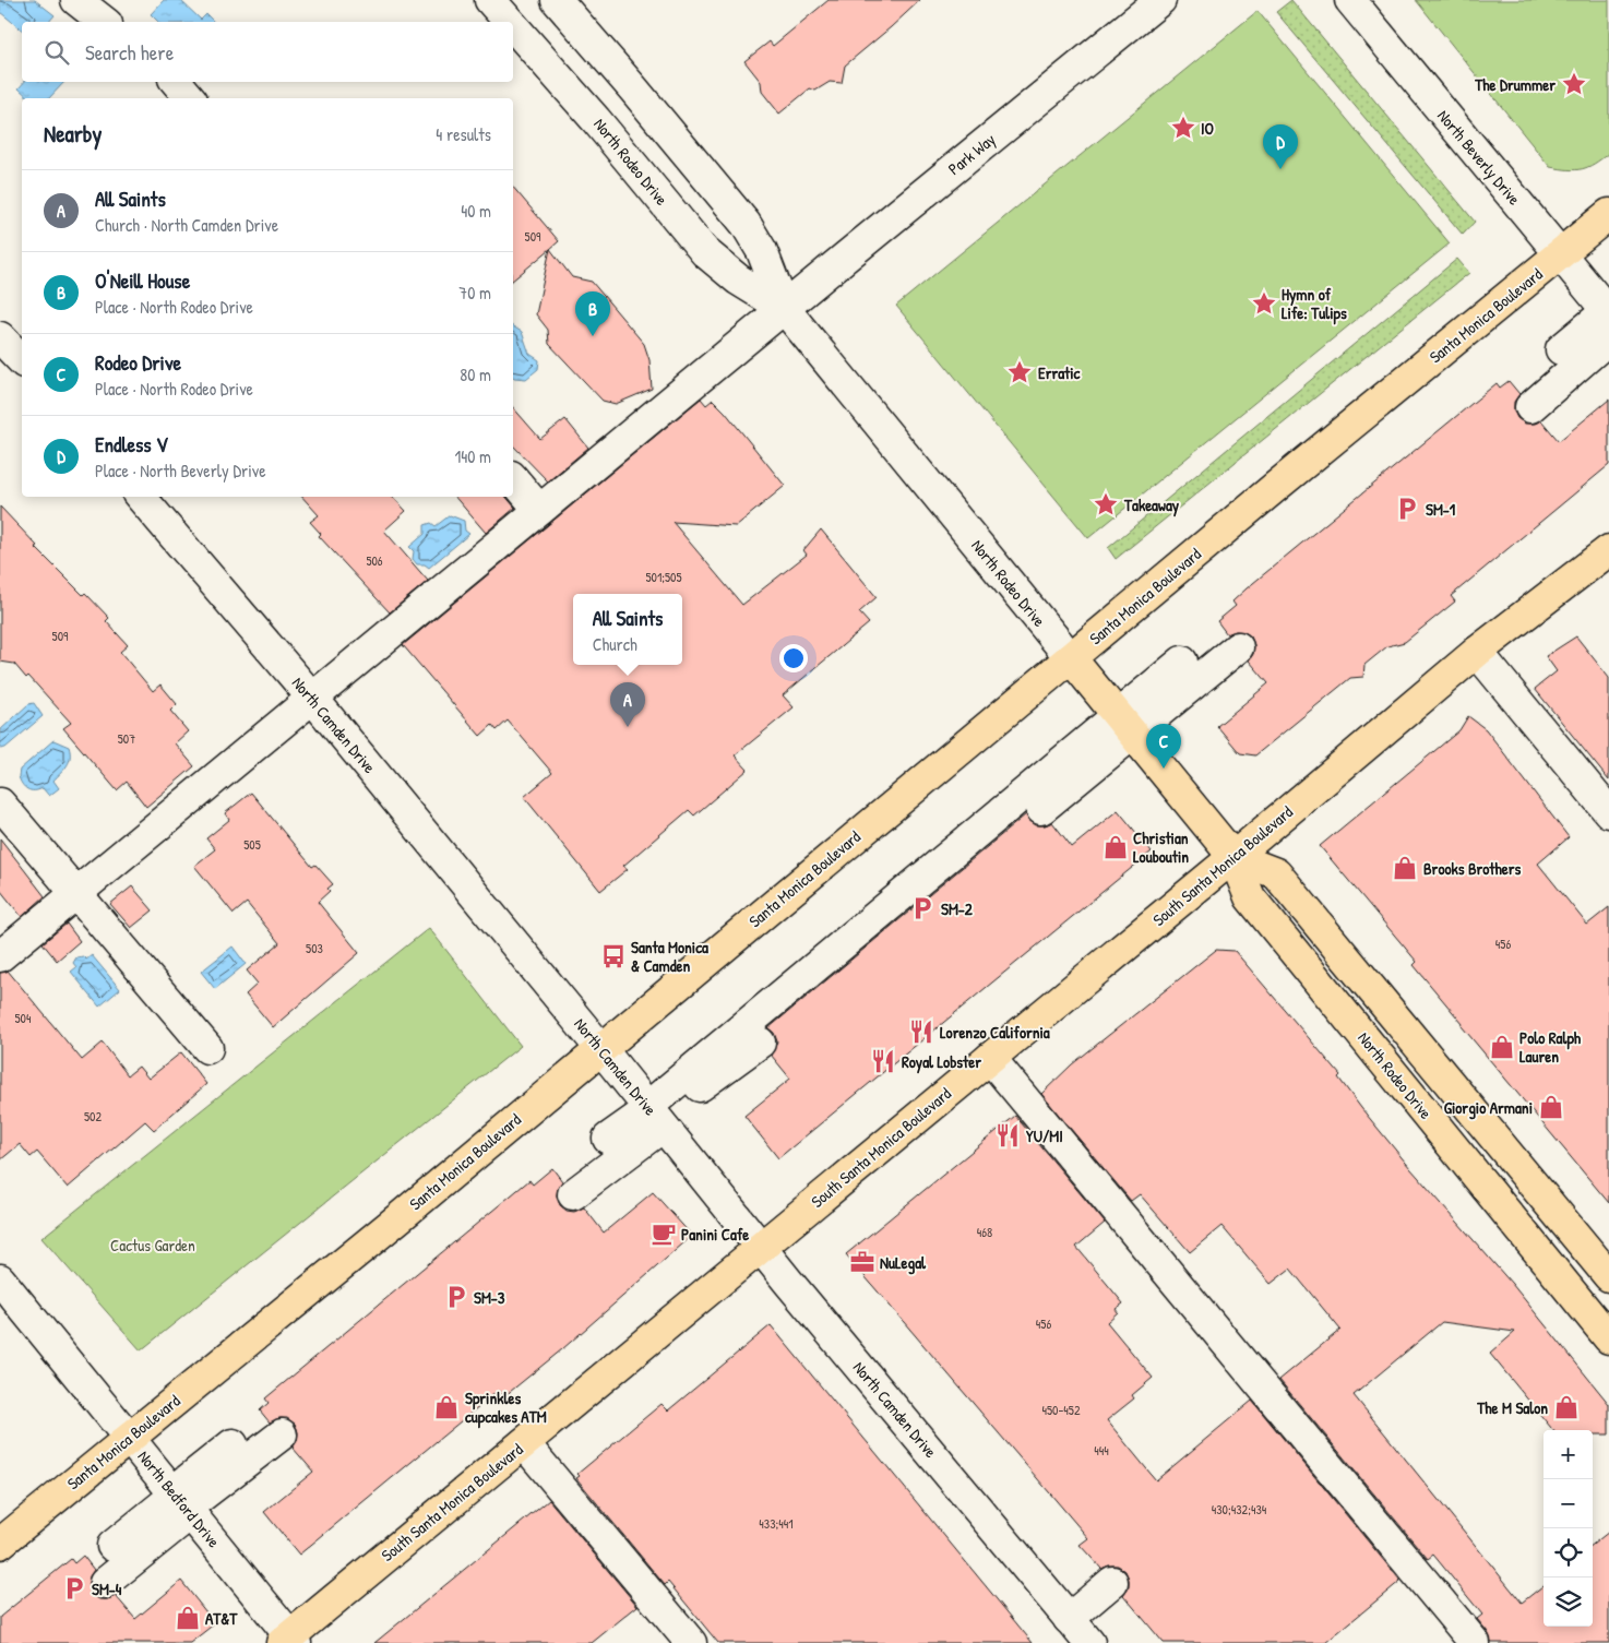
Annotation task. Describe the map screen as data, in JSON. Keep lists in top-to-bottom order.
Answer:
{
  "streets": {
    "main road": ["North Rodeo Drive", "Santa Monica Boulevard", "South Santa Monica Boulevard"],
    "street": [
      "Park Way",
      "North Beverly Drive",
      "North Camden Drive",
      "North Bedford Drive"
    ]
  },
  "crossings": [
    ["Park Way", "North Rodeo Drive"],
    ["Park Way", "North Camden Drive"],
    ["North Beverly Drive", "Santa Monica Boulevard"],
    ["North Rodeo Drive", "Santa Monica Boulevard"],
    ["North Rodeo Drive", "South Santa Monica Boulevard"],
    ["Santa Monica Boulevard", "North Camden Drive"],
    ["Santa Monica Boulevard", "North Bedford Drive"],
    ["North Camden Drive", "South Santa Monica Boulevard"],
    ["South Santa Monica Boulevard", "North Bedford Drive"]
  ],
  "parks": ["Cactus Garden"],
  "places": {
    "place": [
      "The Drummer",
      "IO",
      "Hymn of Life: Tulips",
      "Erratic",
      "Takeaway"
    ],
    "parking": [
      "SM-1",
      "SM-2",
      "SM-3",
      "SM-4"
    ],
    "shop": [
      "Christian Louboutin",
      "Brooks Brothers",
      "Polo Ralph Lauren",
      "Giorgio Armani",
      "Sprinkles cupcakes ATM",
      "The M Salon",
      "AT&T"
    ],
    "bus stop": ["Santa Monica & Camden"],
    "restaurant": ["Lorenzo California", "Royal Lobster", "YU/MI"],
    "cafe": ["Panini Cafe"],
    "office": ["NuLegal"]
  },
  "house_numbers": [
    "509",
    "506",
    "501;505",
    "509",
    "507",
    "505",
    "456",
    "503",
    "504",
    "502",
    "468",
    "456",
    "450-452",
    "444",
    "430;432;434",
    "433;441"
  ],
  "page": {
    "search": "Search here",
    "heading": ["Nearby", "4 results"],
    "pins": [
      "D",
      "B",
      "A",
      "C"
    ],
    "list": [
      {
        "mark": "A",
        "name": "All Saints",
        "note": "Church · North Camden Drive",
        "value": "40 m"
      },
      {
        "mark": "B",
        "name": "O'Neill House",
        "note": "Place · North Rodeo Drive",
        "value": "70 m"
      },
      {
        "mark": "C",
        "name": "Rodeo Drive",
        "note": "Place · North Rodeo Drive",
        "value": "80 m"
      },
      {
        "mark": "D",
        "name": "Endless V",
        "note": "Place · North Beverly Drive",
        "value": "140 m"
      }
    ],
    "popup": ["All Saints", "Church"],
    "map_buttons": ["+", "−"]
  }
}
